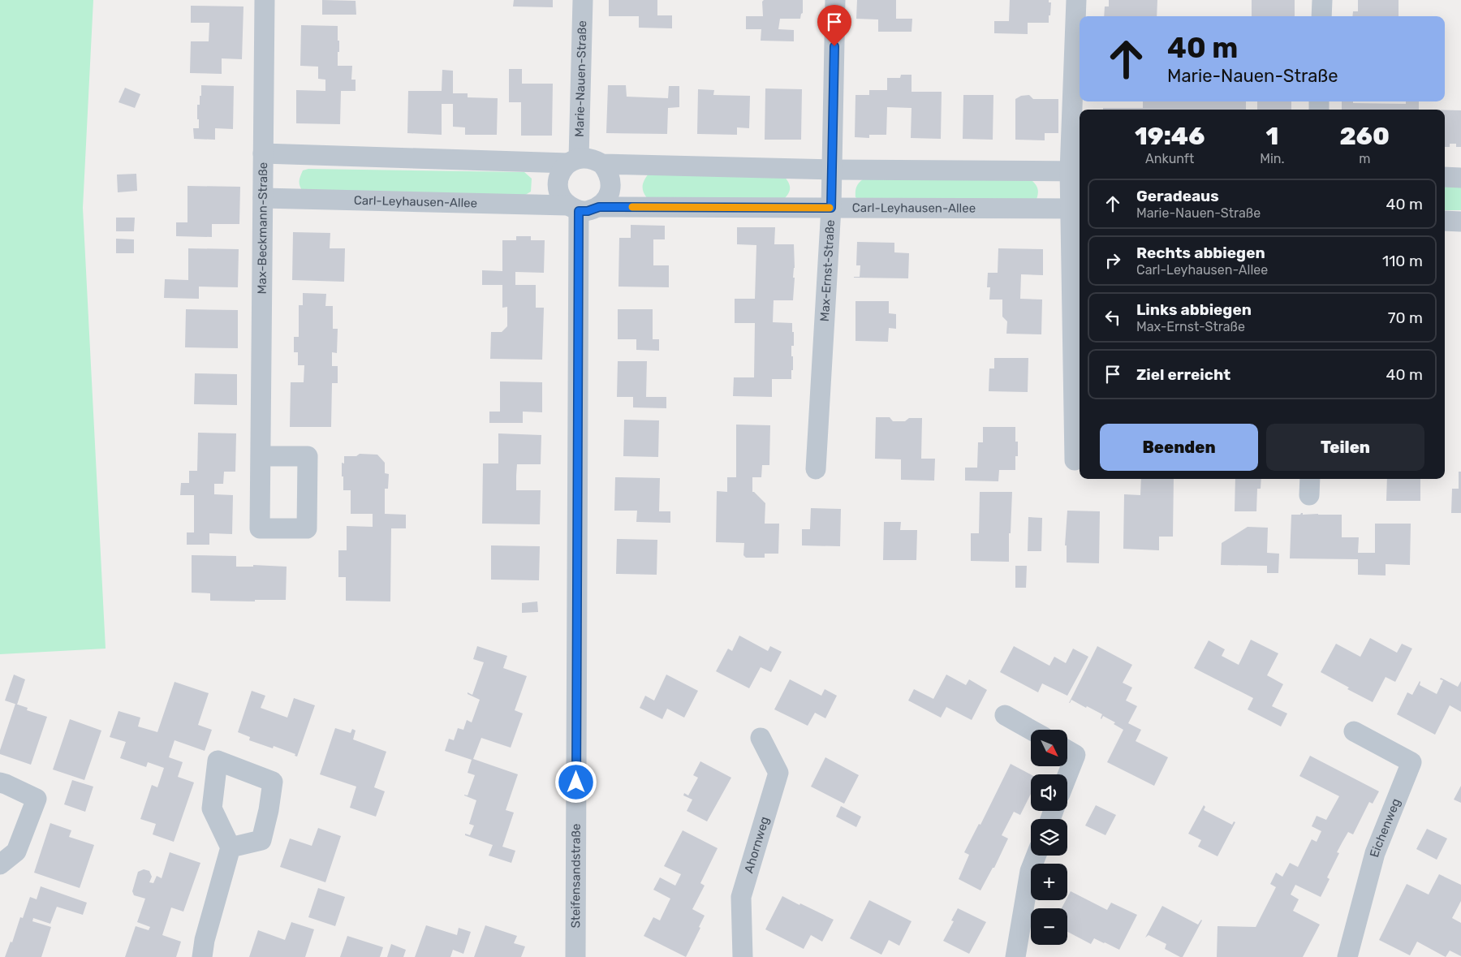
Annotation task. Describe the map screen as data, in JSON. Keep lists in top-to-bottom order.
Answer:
{
  "streets": {
    "street": [
      "Marie-Nauen-Straße",
      "Carl-Leyhausen-Allee",
      "Max-Beckmann-Straße",
      "Max-Ernst-Straße",
      "Eichenweg",
      "Ahornweg",
      "Steifensandstraße"
    ]
  },
  "crossings": [
    ["Marie-Nauen-Straße", "Carl-Leyhausen-Allee"],
    ["Marie-Nauen-Straße", "Steifensandstraße"],
    ["Carl-Leyhausen-Allee", "Max-Beckmann-Straße"],
    ["Carl-Leyhausen-Allee", "Max-Ernst-Straße"],
    ["Carl-Leyhausen-Allee", "Steifensandstraße"]
  ],
  "north": "bottom right",
  "page": {
    "turn": ["40 m", "Marie-Nauen-Straße"],
    "eta": [
      "19:46",
      "Ankunft",
      "1",
      "Min.",
      "260",
      "m"
    ],
    "list": [
      {
        "name": "Geradeaus",
        "note": "Marie-Nauen-Straße",
        "value": "40 m"
      },
      {
        "name": "Rechts abbiegen",
        "note": "Carl-Leyhausen-Allee",
        "value": "110 m"
      },
      {
        "name": "Links abbiegen",
        "note": "Max-Ernst-Straße",
        "value": "70 m"
      },
      {
        "name": "Ziel erreicht",
        "value": "40 m"
      }
    ],
    "buttons": ["Beenden", "Teilen"],
    "map_buttons": ["+", "−"]
  }
}
